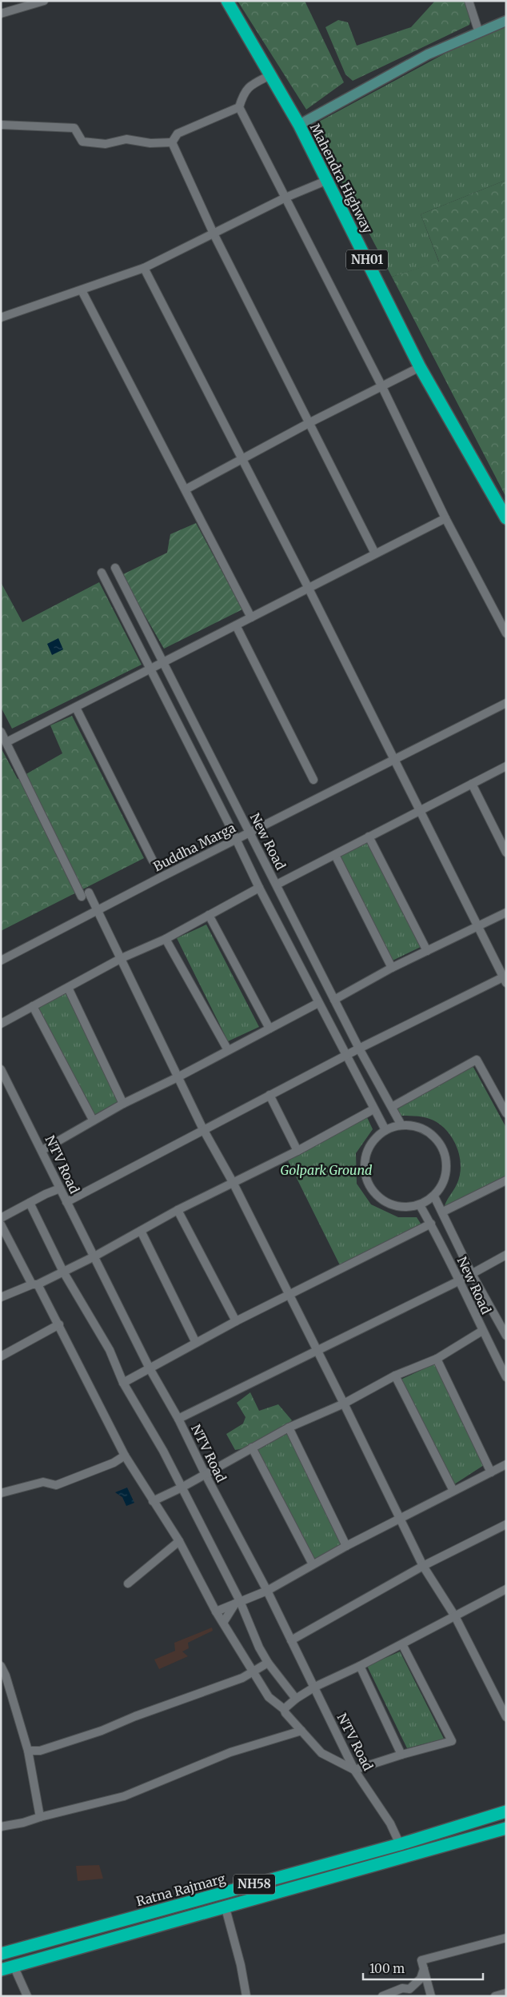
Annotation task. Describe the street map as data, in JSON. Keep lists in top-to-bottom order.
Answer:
{
  "streets": {
    "highway": [
      "Mahendra Highway",
      "NH01",
      "NH58",
      "Ratna Rajmarg"
    ],
    "street": ["New Road", "Buddha Marga", "NTV Road"]
  },
  "crossings": [
    ["New Road", "Buddha Marga"],
    ["NTV Road", "Ratna Rajmarg"]
  ],
  "parks": ["Golpark Ground"],
  "scale_bar": "100 m"
}
